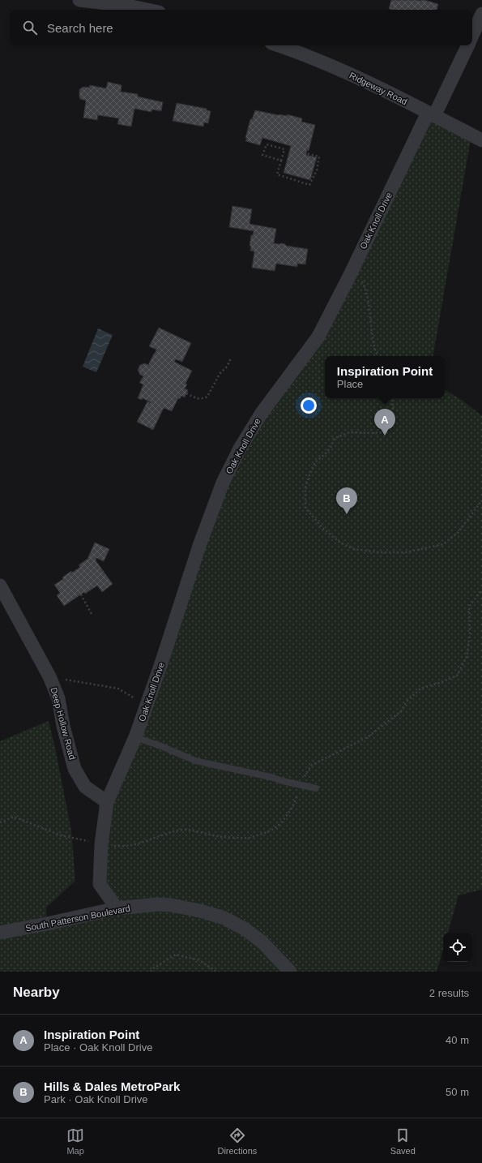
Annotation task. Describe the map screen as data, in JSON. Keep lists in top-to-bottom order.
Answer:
{
  "streets": {
    "street": [
      "Ridgeway Road",
      "Oak Knoll Drive",
      "Deep Hollow Road",
      "South Patterson Boulevard"
    ]
  },
  "crossings": [
    ["Ridgeway Road", "Oak Knoll Drive"],
    ["Oak Knoll Drive", "Deep Hollow Road"],
    ["Oak Knoll Drive", "South Patterson Boulevard"]
  ],
  "page": {
    "search": "Search here",
    "popup": ["Inspiration Point", "Place"],
    "pins": ["A", "B"],
    "heading": ["Nearby", "2 results"],
    "list": [
      {
        "mark": "A",
        "name": "Inspiration Point",
        "note": "Place · Oak Knoll Drive",
        "value": "40 m"
      },
      {
        "mark": "B",
        "name": "Hills & Dales MetroPark",
        "note": "Park · Oak Knoll Drive",
        "value": "50 m"
      }
    ],
    "nav": ["Map", "Directions", "Saved"]
  }
}
